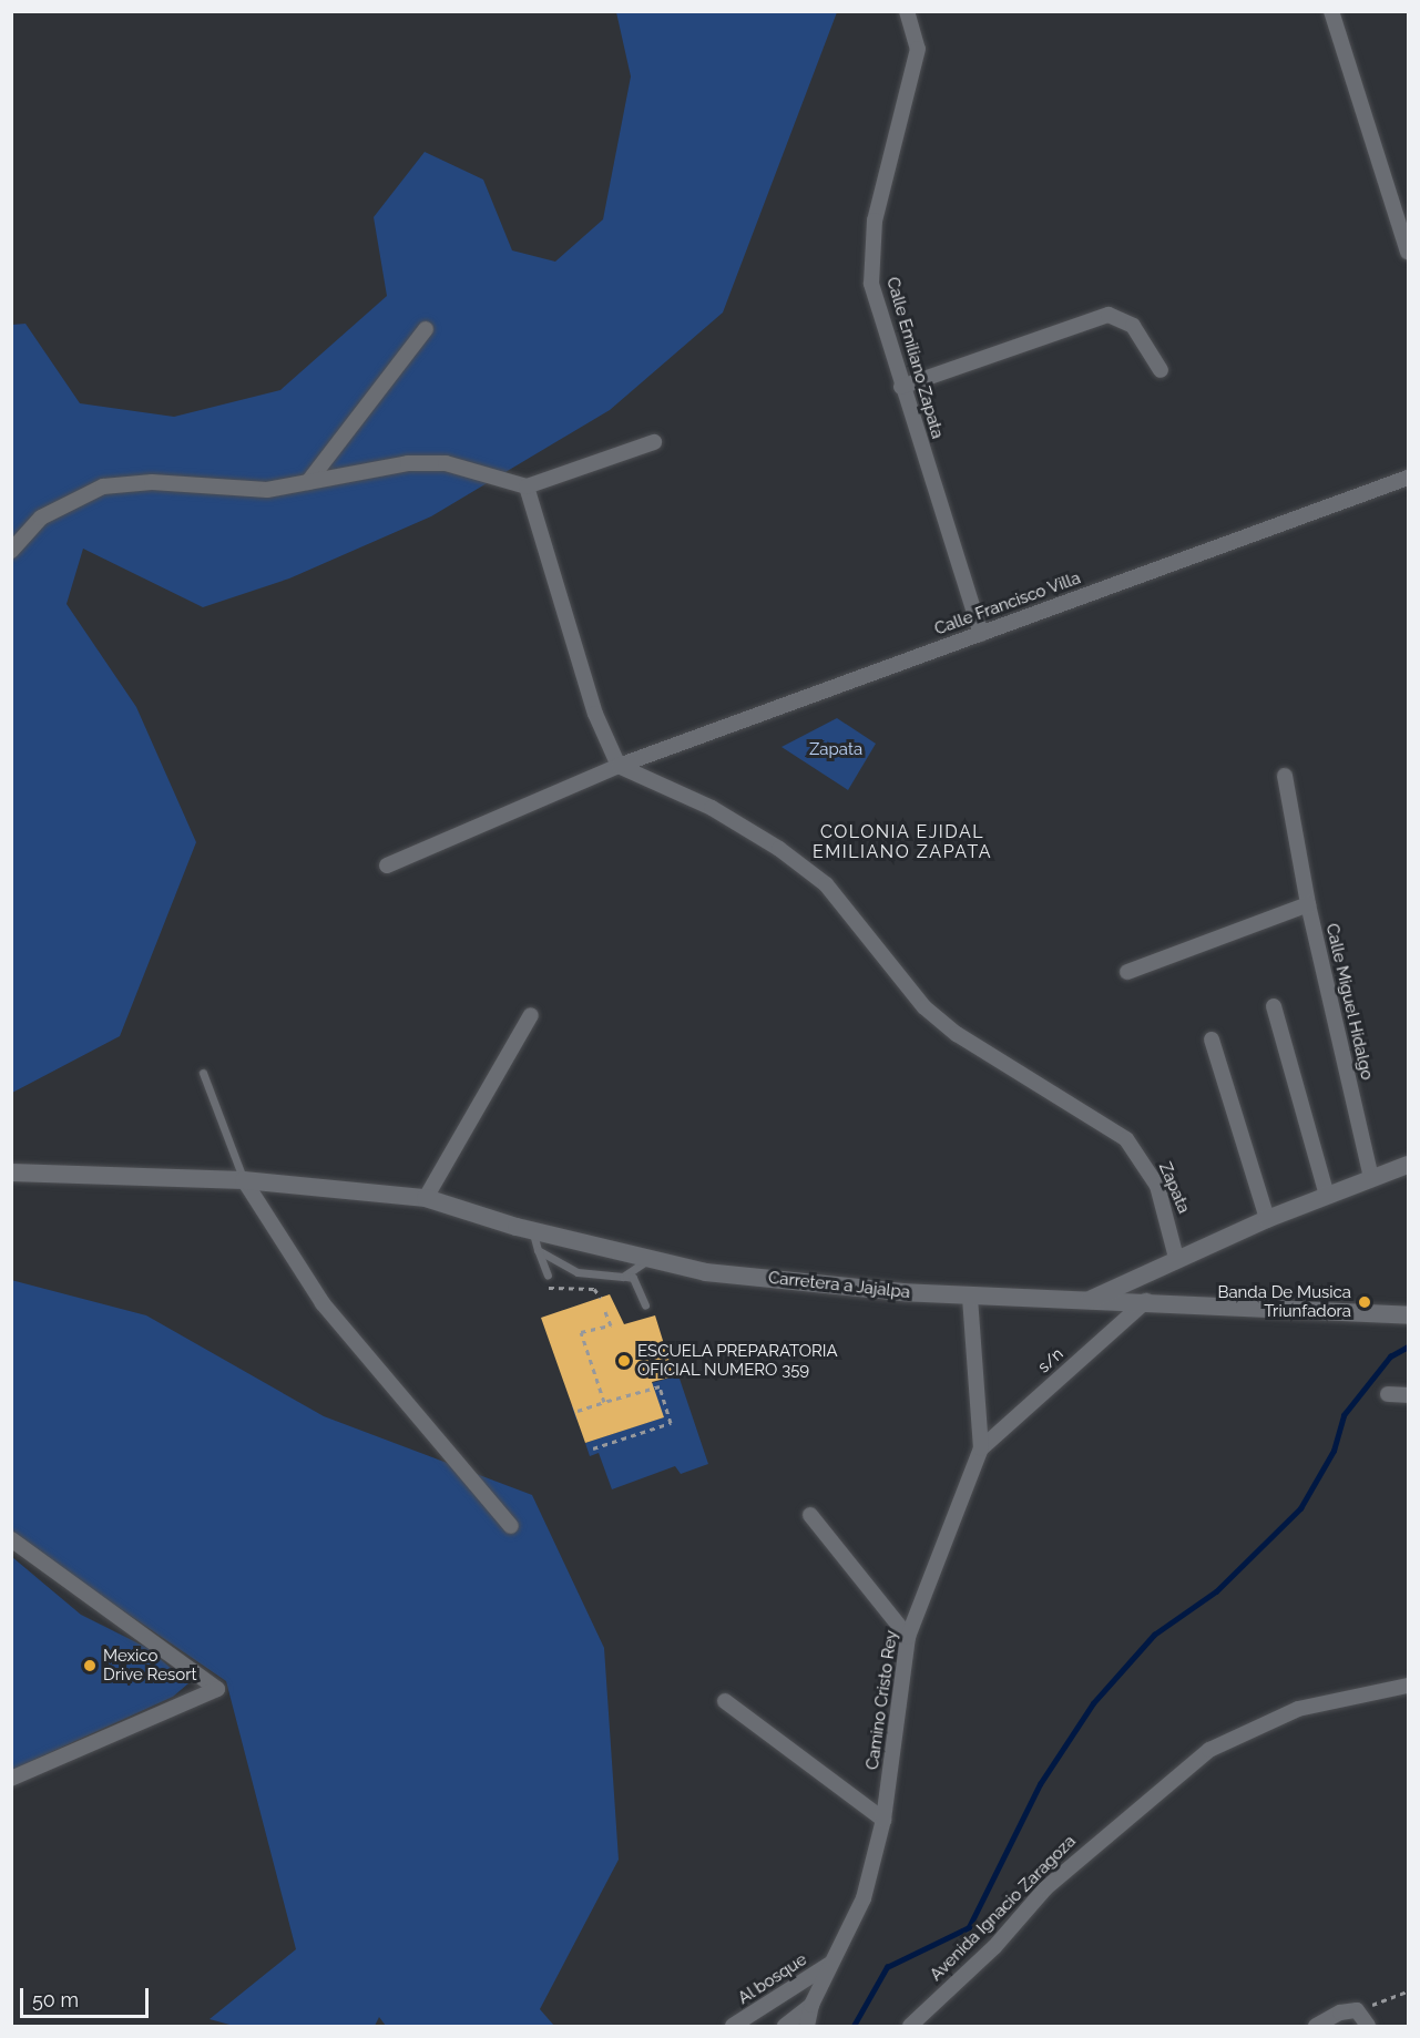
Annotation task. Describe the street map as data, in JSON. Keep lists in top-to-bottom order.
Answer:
{
  "streets": {
    "street": [
      "Calle Emiliano Zapata",
      "Calle Francisco Villa",
      "Calle Miguel Hidalgo",
      "Zapata",
      "Carretera a Jajalpa",
      "s/n",
      "Camino Cristo Rey",
      "Avenida Ignacio Zaragoza",
      "Al bosque"
    ]
  },
  "crossings": [
    ["Calle Emiliano Zapata", "Calle Francisco Villa"],
    ["Calle Francisco Villa", "Zapata"],
    ["Calle Miguel Hidalgo", "Carretera a Jajalpa"],
    ["Zapata", "Carretera a Jajalpa"],
    ["Carretera a Jajalpa", "Camino Cristo Rey"],
    ["s/n", "Camino Cristo Rey"],
    ["Camino Cristo Rey", "Al bosque"]
  ],
  "districts": ["COLONIA EJIDAL EMILIANO ZAPATA"],
  "parks": ["Zapata"],
  "places": ["Banda De Musica Triunfadora", "ESCUELA PREPARATORIA OFICIAL NUMERO 359", "Mexico Drive Resort"],
  "scale_bar": "50 m"
}
